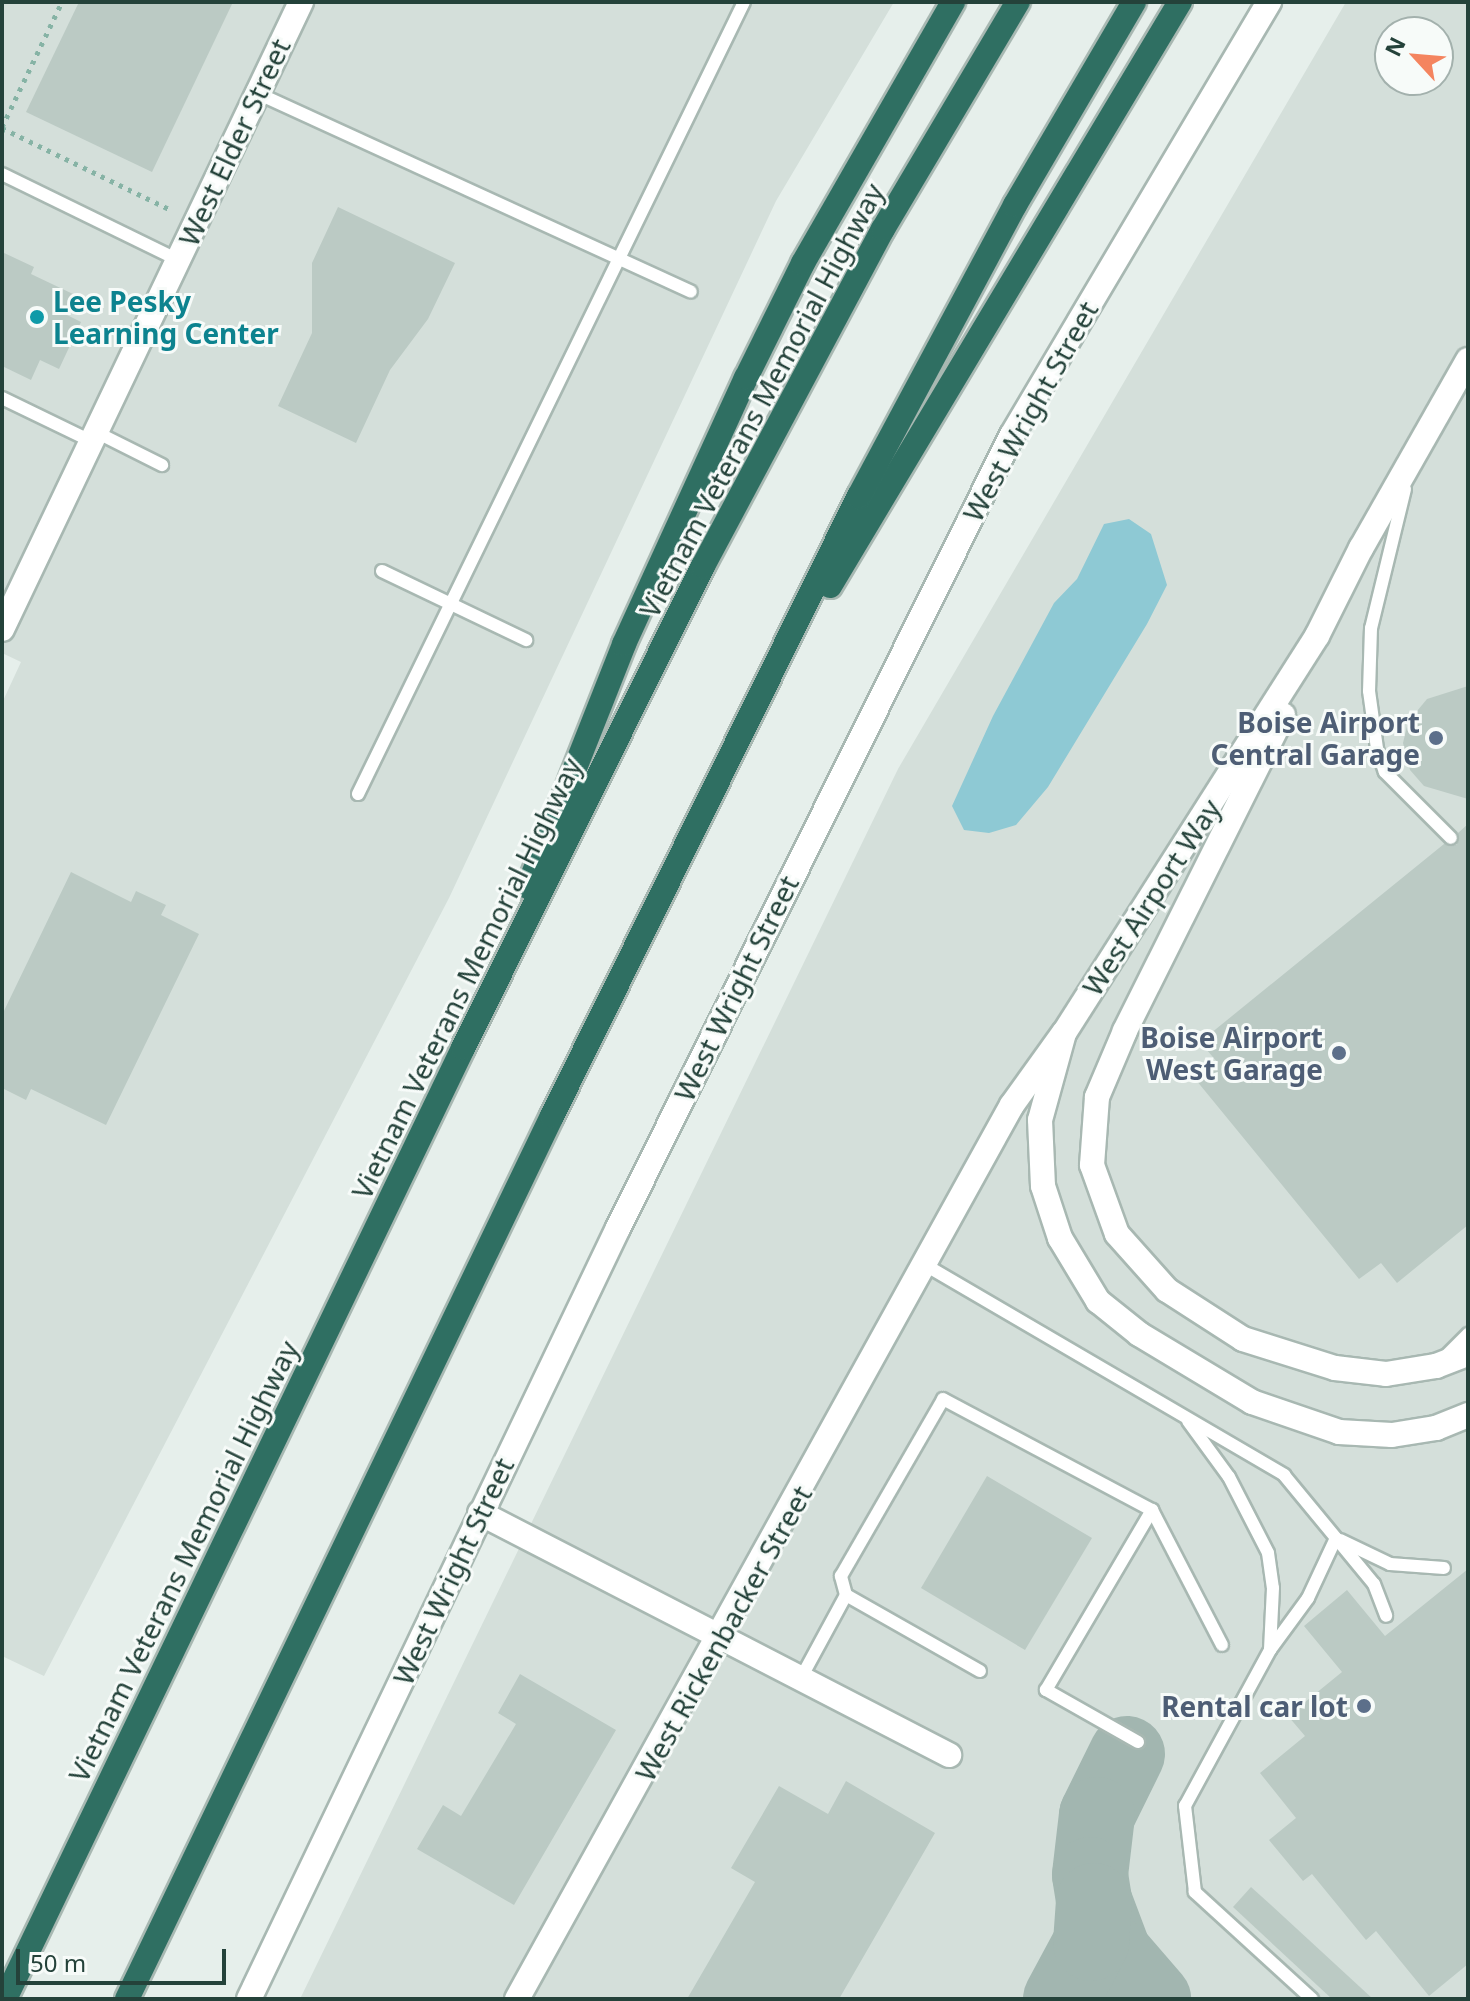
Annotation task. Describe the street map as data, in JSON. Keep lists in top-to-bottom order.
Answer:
{
  "streets": {
    "highway": ["Vietnam Veterans Memorial Highway"],
    "street": [
      "West Elder Street",
      "West Wright Street",
      "West Airport Way",
      "West Rickenbacker Street"
    ]
  },
  "crossings": [
    ["West Airport Way", "West Rickenbacker Street"]
  ],
  "places": [
    "Lee Pesky Learning Center",
    "Boise Airport Central Garage",
    "Boise Airport West Garage",
    "Rental car lot"
  ],
  "scale_bar": "50 m",
  "north": "top left"
}
